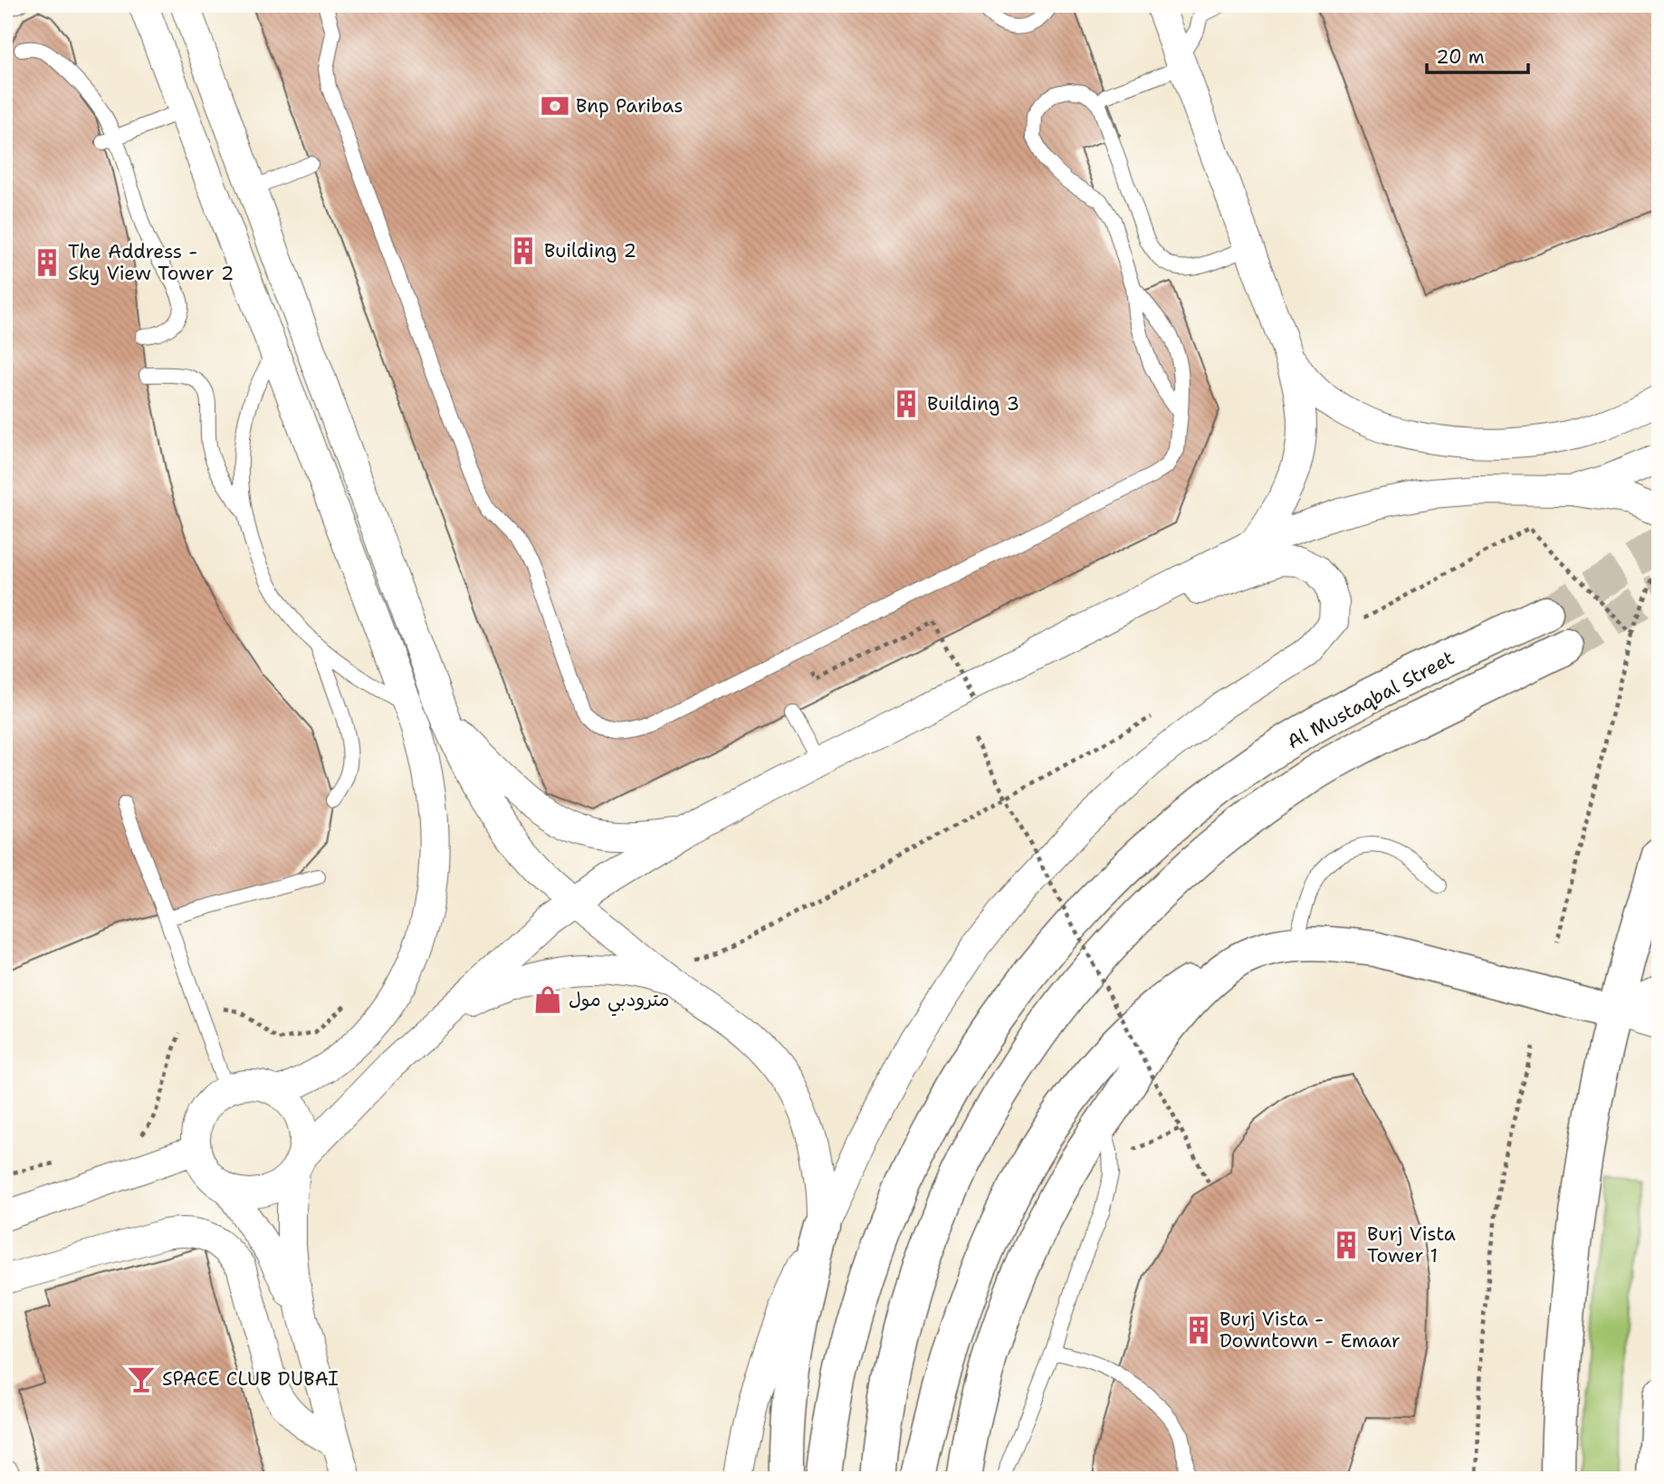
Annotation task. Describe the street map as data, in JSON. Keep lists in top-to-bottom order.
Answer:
{
  "streets": {
    "main road": ["Al Mustaqbal Street"]
  },
  "places": {
    "bank": ["Bnp Paribas"],
    "building": [
      "Building 2",
      "The Address - Sky View Tower 2",
      "Building 3",
      "Burj Vista Tower 1",
      "Burj Vista - Downtown - Emaar"
    ],
    "shop": ["مترودبي مول"],
    "bar": ["SPACE CLUB DUBAI"]
  },
  "scale_bar": "20 m"
}
